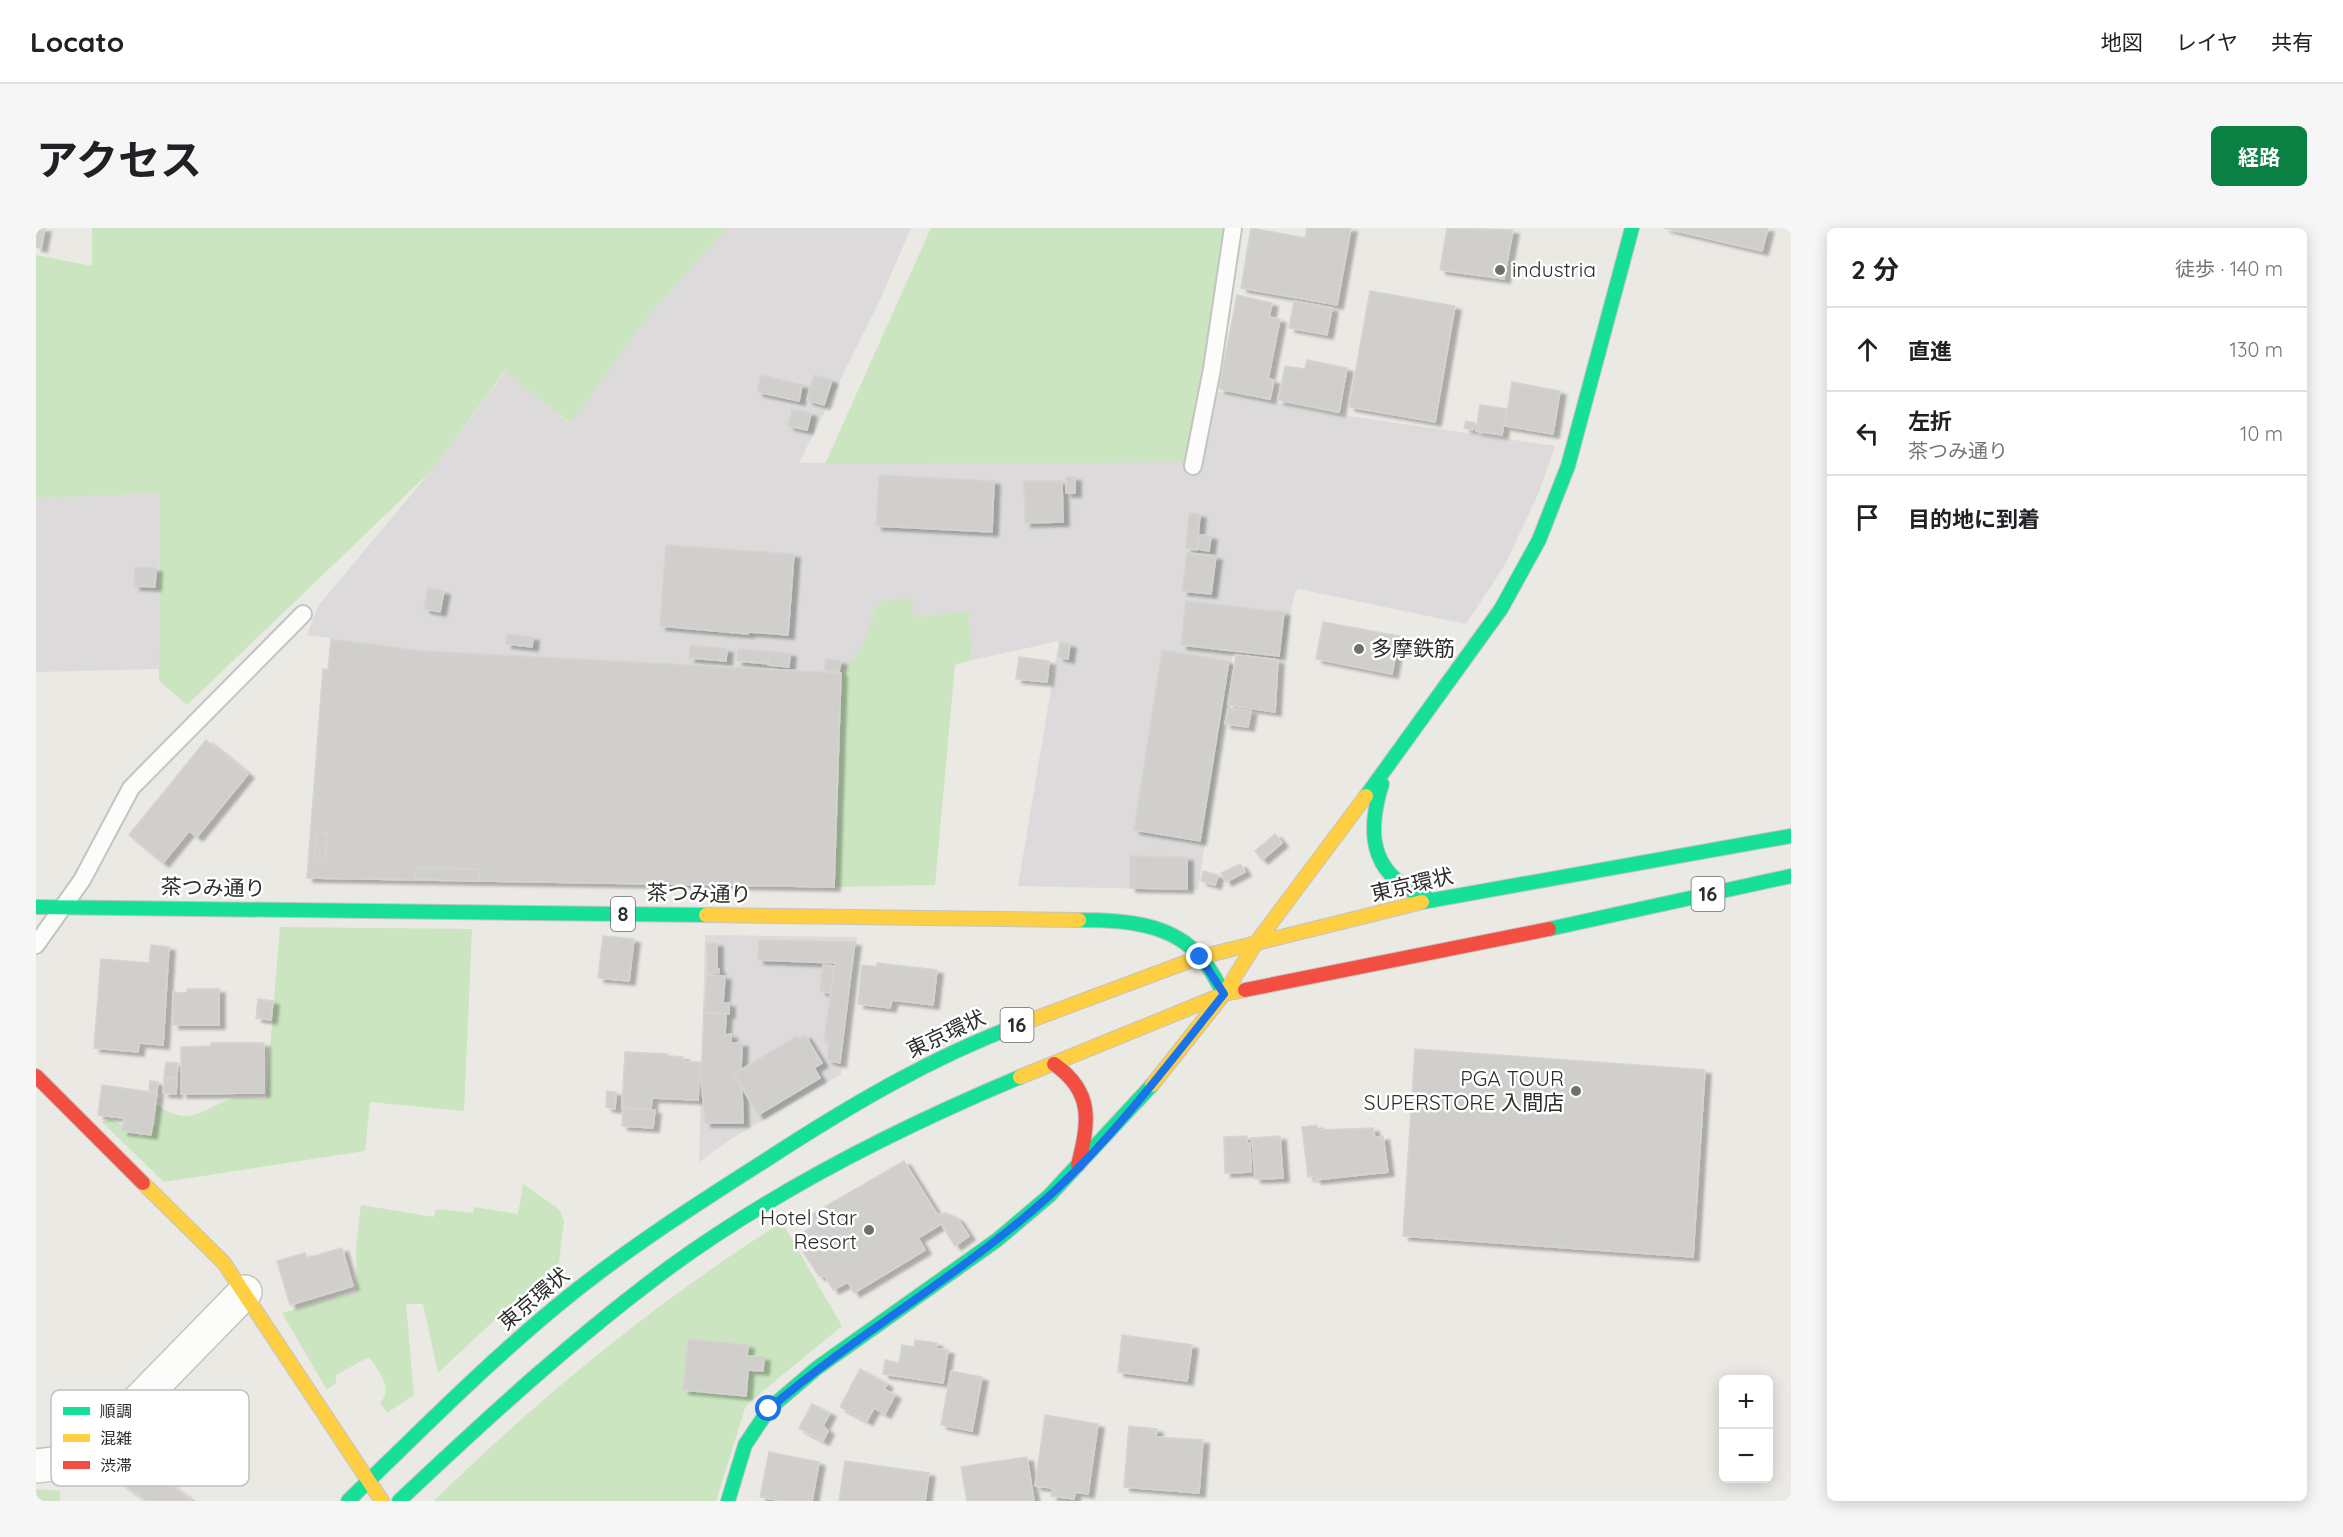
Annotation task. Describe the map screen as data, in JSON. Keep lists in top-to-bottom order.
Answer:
{
  "streets": {
    "main road": [
      "東京環状",
      "茶つみ通り",
      "16",
      "8"
    ]
  },
  "crossings": [
    ["東京環状", "茶つみ通り"],
    ["茶つみ通り", "16"]
  ],
  "places": [
    "industria",
    "多摩鉄筋",
    "PGA TOUR SUPERSTORE 入間店",
    "Hotel Star Resort"
  ],
  "legend": ["順調", "混雑", "渋滞"],
  "page": {
    "header": "Locato",
    "nav": ["地図", "レイヤ", "共有"],
    "title": "アクセス",
    "buttons": "経路",
    "heading": ["2 分", "徒歩 · 140 m"],
    "list": [
      ["直進", "130 m"],
      ["左折", "茶つみ通り", "10 m"],
      "目的地に到着"
    ],
    "map_buttons": ["+", "−"]
  }
}
